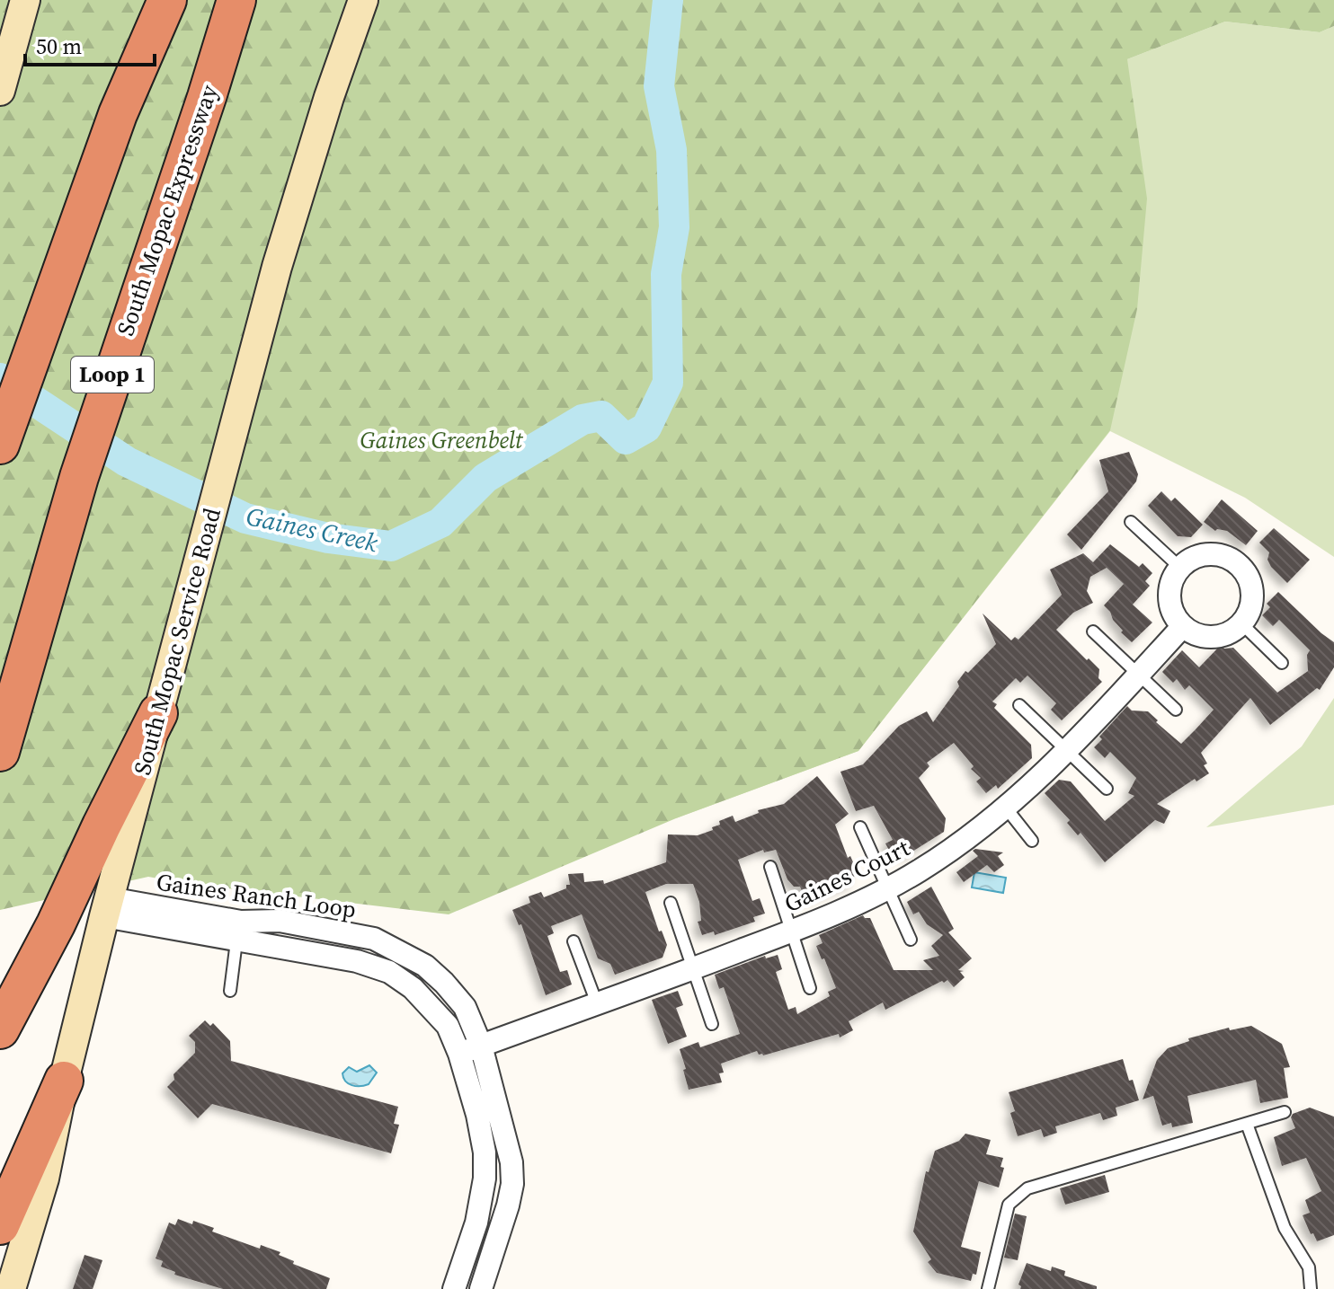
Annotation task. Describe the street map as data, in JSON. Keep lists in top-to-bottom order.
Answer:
{
  "streets": {
    "highway": ["South Mopac Expressway", "Loop 1"],
    "main road": ["South Mopac Service Road"],
    "street": ["Gaines Court", "Gaines Ranch Loop"]
  },
  "crossings": [
    ["South Mopac Service Road", "Gaines Ranch Loop"],
    ["Gaines Court", "Gaines Ranch Loop"]
  ],
  "water": ["Gaines Creek"],
  "parks": ["Gaines Greenbelt"],
  "scale_bar": "50 m"
}
